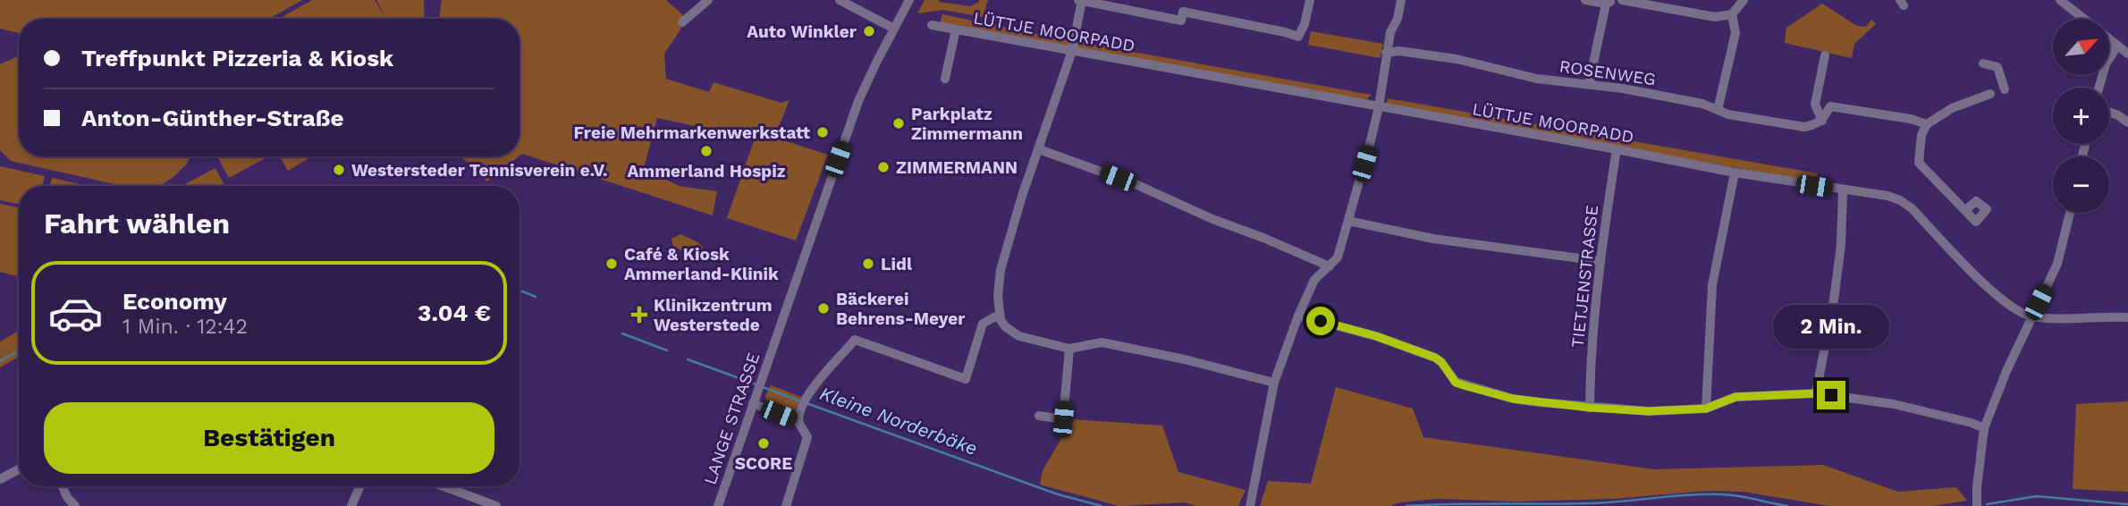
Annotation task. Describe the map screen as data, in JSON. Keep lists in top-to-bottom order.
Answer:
{
  "streets": {
    "street": [
      "LÜTTJE MOORPADD",
      "ROSENWEG",
      "TIETJENSTRASSE",
      "LANGE STRASSE"
    ]
  },
  "crossings": [
    ["LÜTTJE MOORPADD", "TIETJENSTRASSE"]
  ],
  "water": ["Kleine Norderbäke"],
  "places": {
    "other": [
      "Auto Winkler",
      "Parkplatz Zimmermann",
      "Freie Mehrmarkenwerkstatt",
      "Ammerland Hospiz",
      "ZIMMERMANN",
      "Westersteder Tennisverein e.V.",
      "Café & Kiosk Ammerland-Klinik",
      "Lidl",
      "Bäckerei Behrens-Meyer",
      "SCORE"
    ],
    "health": ["Klinikzentrum Westerstede"]
  },
  "north": "top right",
  "page": {
    "map_buttons": ["+", "−"],
    "banner": ["Treffpunkt Pizzeria & Kiosk", "Anton-Günther-Straße"],
    "heading": "Fahrt wählen",
    "list": [
      {
        "name": "Economy",
        "note": "1 Min. · 12:42",
        "value": "3.04 €"
      }
    ],
    "bubble": "2 Min.",
    "buttons": "Bestätigen"
  }
}
